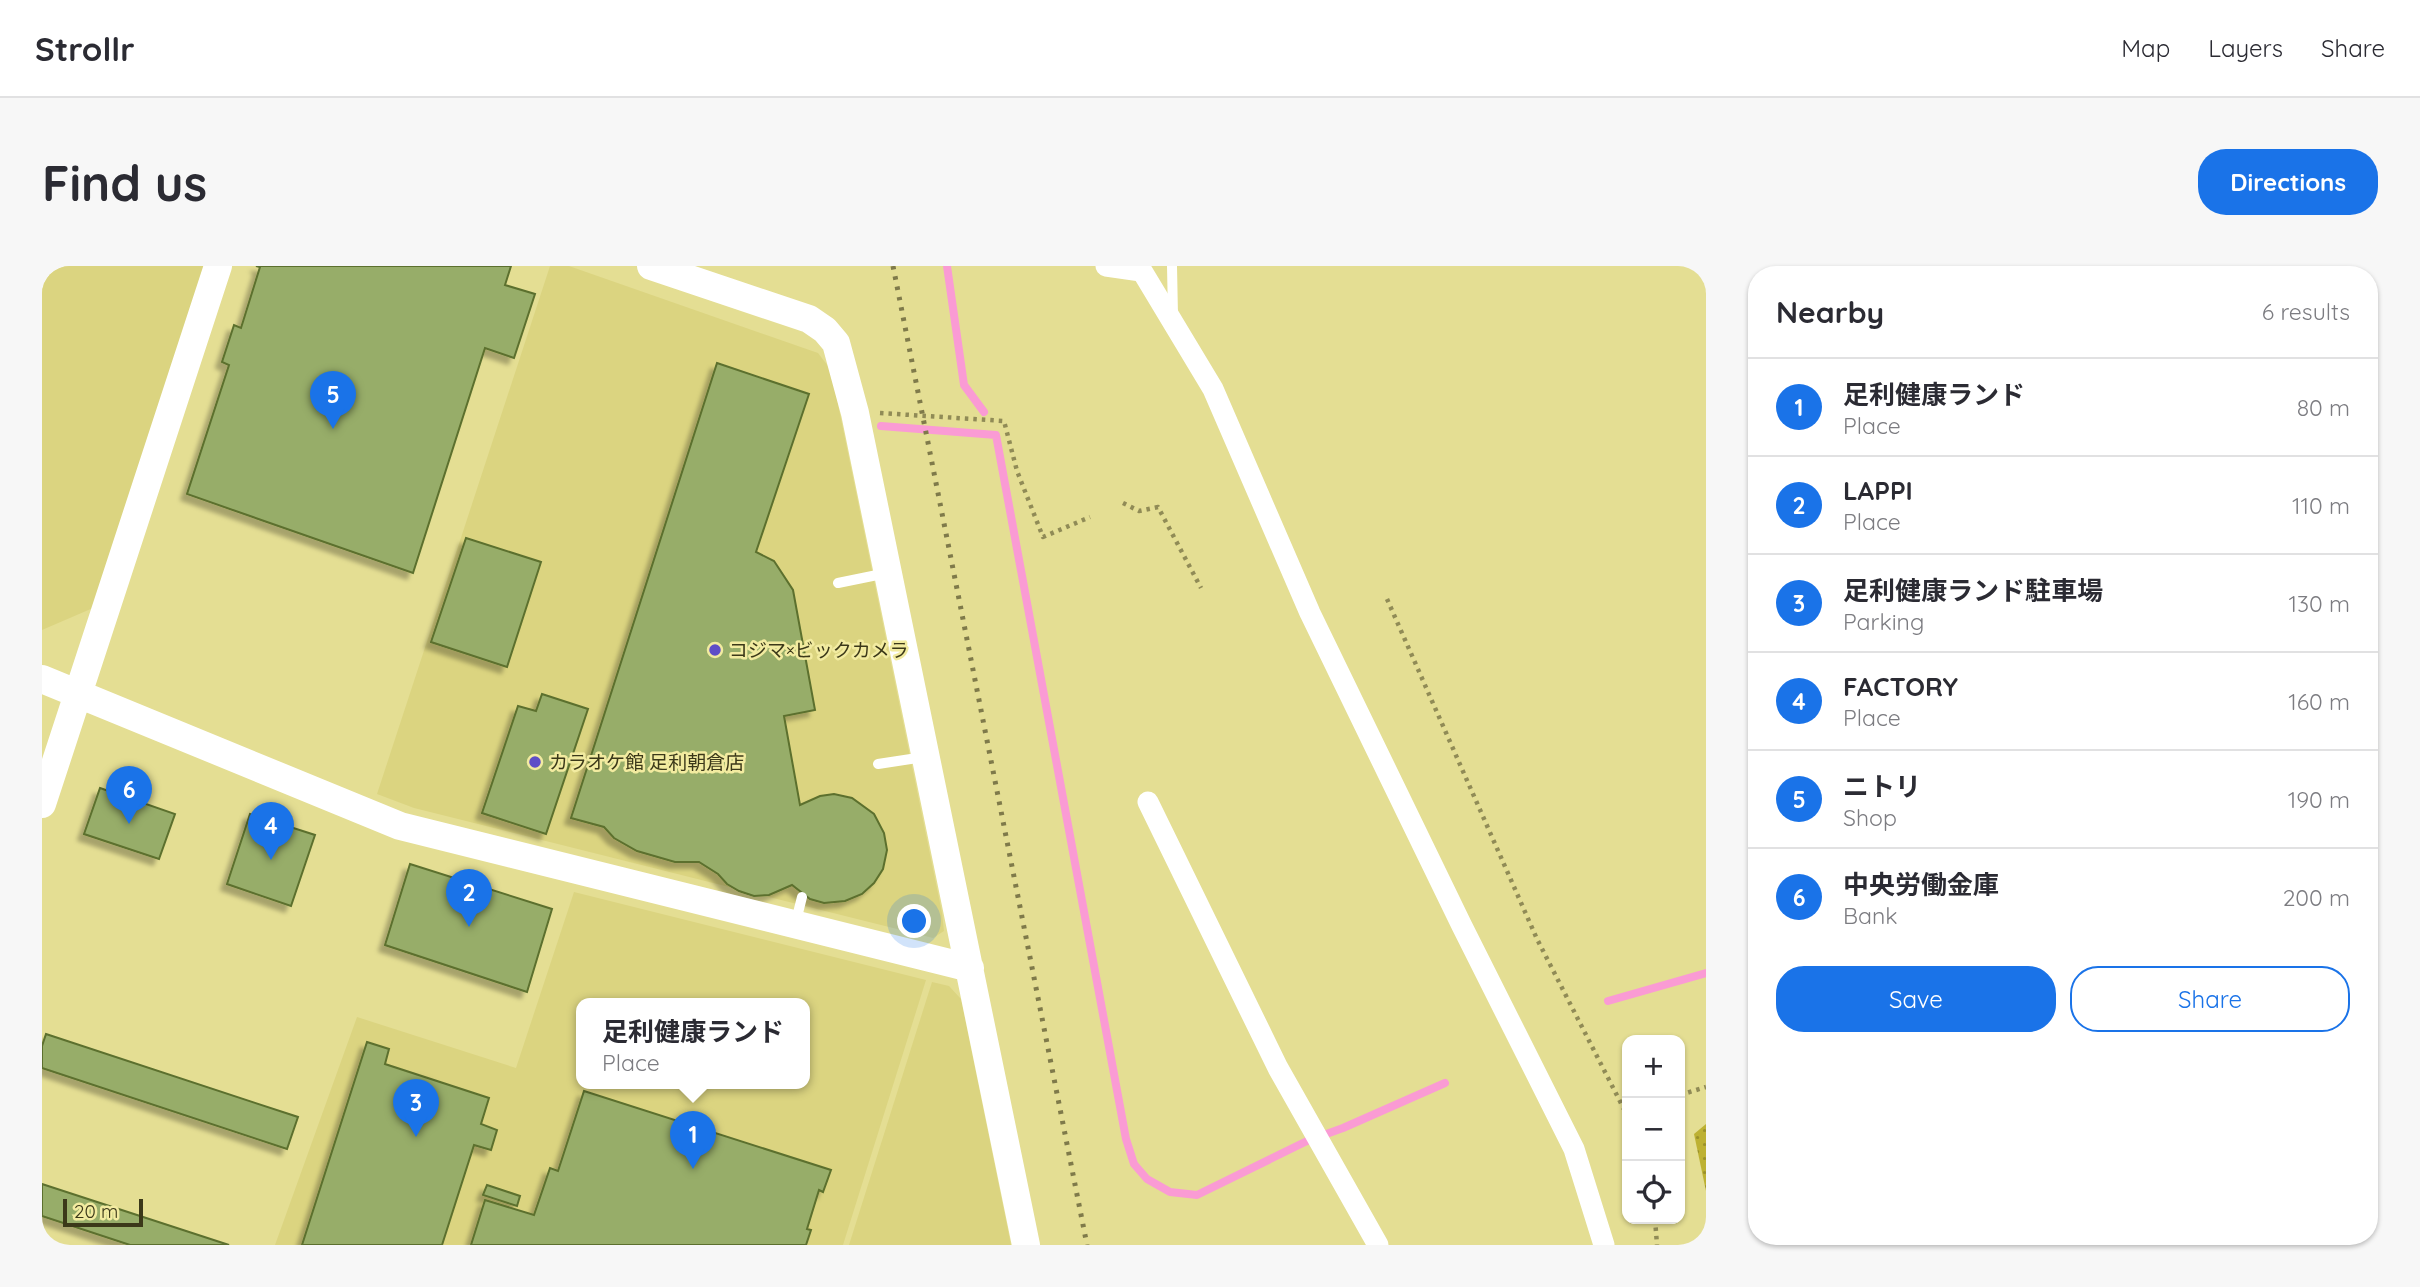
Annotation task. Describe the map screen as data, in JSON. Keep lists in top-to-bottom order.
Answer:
{
  "places": ["コジマ×ビックカメラ", "カラオケ館 足利朝倉店"],
  "scale_bar": "20 m",
  "page": {
    "header": "Strollr",
    "nav": ["Map", "Layers", "Share"],
    "buttons": [
      "Directions",
      ["Save", "Share"]
    ],
    "title": "Find us",
    "heading": ["Nearby", "6 results"],
    "list": [
      {
        "mark": "1",
        "name": "足利健康ランド",
        "note": "Place",
        "value": "80 m"
      },
      {
        "mark": "2",
        "name": "LAPPI",
        "note": "Place",
        "value": "110 m"
      },
      {
        "mark": "3",
        "name": "足利健康ランド駐車場",
        "note": "Parking",
        "value": "130 m"
      },
      {
        "mark": "4",
        "name": "FACTORY",
        "note": "Place",
        "value": "160 m"
      },
      {
        "mark": "5",
        "name": "ニトリ",
        "note": "Shop",
        "value": "190 m"
      },
      {
        "mark": "6",
        "name": "中央労働金庫",
        "note": "Bank",
        "value": "200 m"
      }
    ],
    "pins": [
      "5",
      "6",
      "4",
      "2",
      "3",
      "1"
    ],
    "popup": ["足利健康ランド", "Place"],
    "map_buttons": ["+", "−"],
    "scale": "20 m"
  }
}
